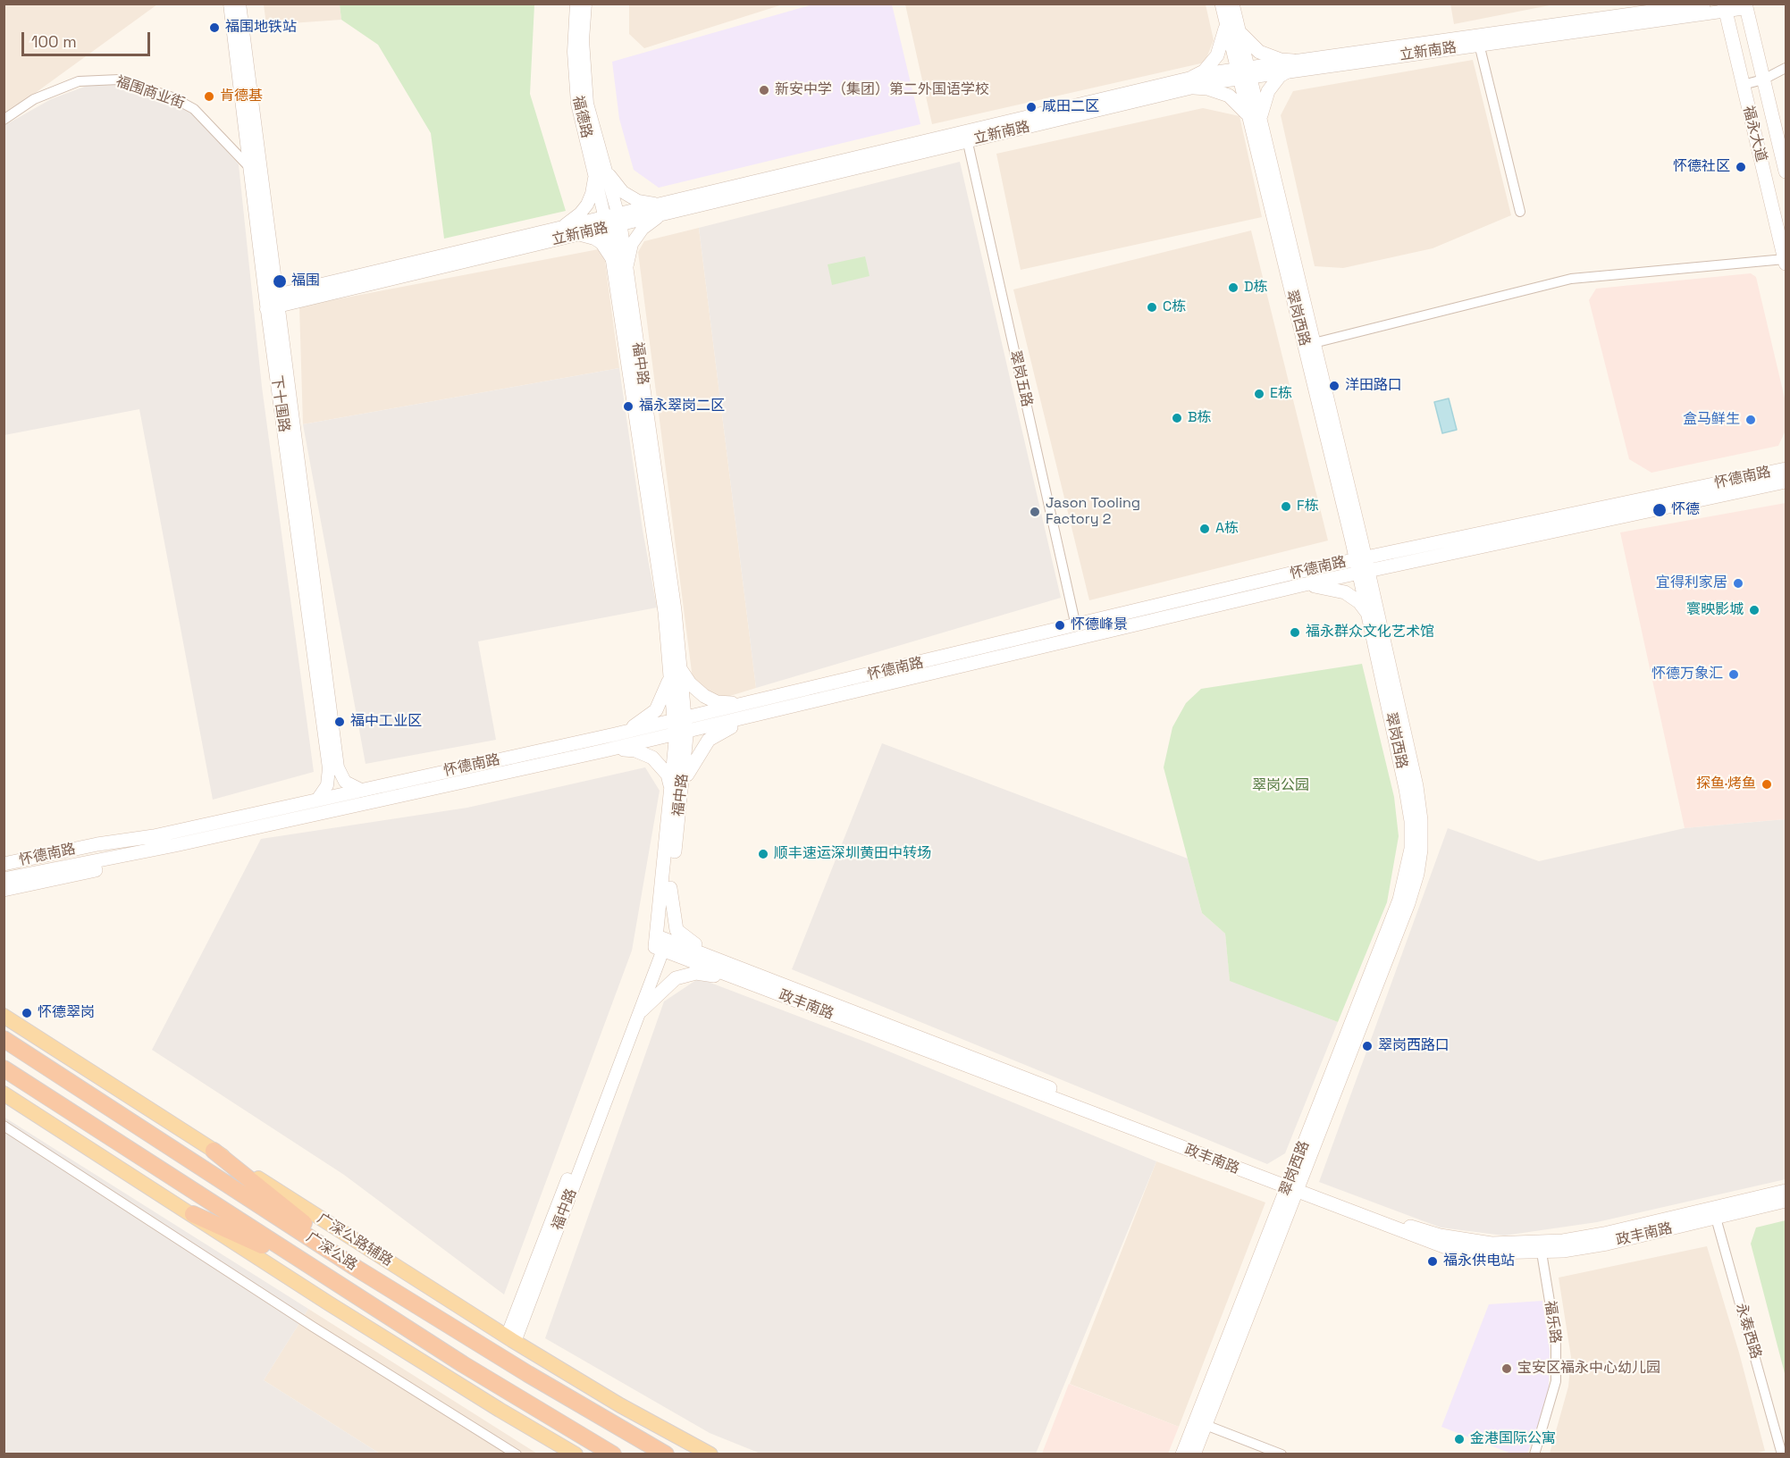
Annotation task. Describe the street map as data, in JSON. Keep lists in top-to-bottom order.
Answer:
{
  "streets": {
    "highway": ["广深公路"],
    "main road": [
      "福永大道",
      "翠岗西路",
      "福中路",
      "怀德南路",
      "政丰南路",
      "广深公路辅路"
    ],
    "street": [
      "立新南路",
      "福围商业街",
      "福德路",
      "翠岗五路",
      "下十围路",
      "福乐路",
      "永泰西路"
    ]
  },
  "crossings": [
    ["立新南路", "福德路"],
    ["立新南路", "福永大道"],
    ["立新南路", "翠岗西路"],
    ["立新南路", "福中路"],
    ["立新南路", "翠岗五路"],
    ["立新南路", "下十围路"],
    ["福围商业街", "下十围路"],
    ["福德路", "福中路"],
    ["翠岗西路", "怀德南路"],
    ["翠岗西路", "政丰南路"],
    ["福中路", "怀德南路"],
    ["福中路", "政丰南路"],
    ["福中路", "广深公路辅路"],
    ["翠岗五路", "怀德南路"],
    ["下十围路", "怀德南路"],
    ["政丰南路", "福乐路"],
    ["政丰南路", "永泰西路"]
  ],
  "parks": ["翠岗公园"],
  "places": [
    "福围地铁站",
    "新安中学（集团）第二外国语学校",
    "肯德基",
    "咸田二区",
    "怀德社区",
    "福围",
    "D栋",
    "C栋",
    "洋田路口",
    "E栋",
    "福永翠岗二区",
    "B栋",
    "盒马鲜生",
    "F栋",
    "怀德",
    "Jason Tooling Factory 2",
    "A栋",
    "宜得利家居",
    "寰映影城",
    "怀德峰景",
    "福永群众文化艺术馆",
    "怀德万象汇",
    "福中工业区",
    "探鱼·烤鱼",
    "顺丰速运深圳黄田中转场",
    "怀德翠岗",
    "翠岗西路口",
    "福永供电站",
    "宝安区福永中心幼儿园",
    "金港国际公寓"
  ],
  "scale_bar": "100 m"
}
